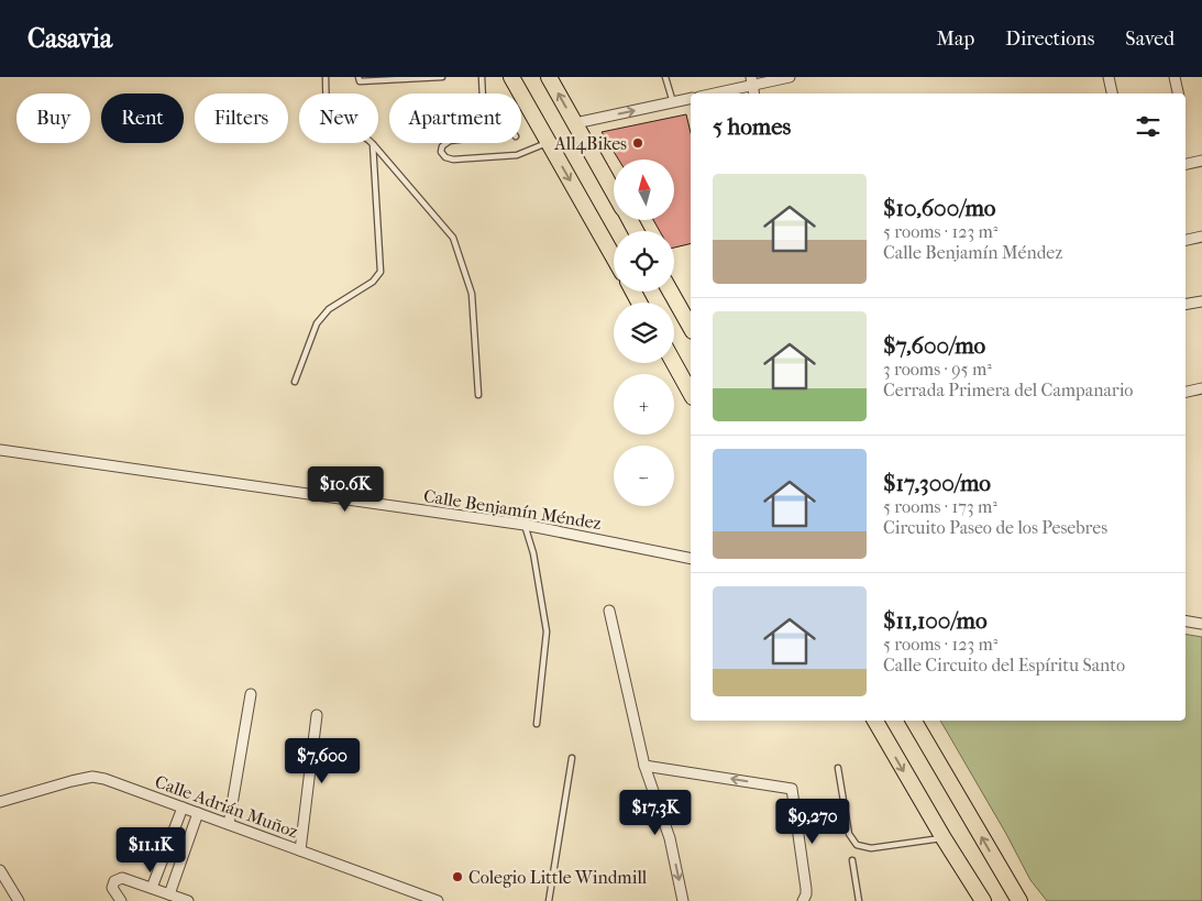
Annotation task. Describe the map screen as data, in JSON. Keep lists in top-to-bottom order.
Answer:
{
  "streets": {
    "street": ["Calle Benjamín Méndez", "Calle Adrián Muñoz"]
  },
  "places": ["All4Bikes", "Colegio Little Windmill"],
  "north": "top",
  "page": {
    "header": "Casavia",
    "nav": ["Map", "Directions", "Saved"],
    "chip": [
      "Buy",
      "Rent",
      "Filters",
      "New",
      "Apartment"
    ],
    "heading": "5 homes",
    "map_buttons": ["+", "−"],
    "list": [
      {
        "name": "$10,600/mo",
        "note": "5 rooms · 123 m² · Calle Benjamín Méndez"
      },
      {
        "name": "$7,600/mo",
        "note": "3 rooms · 95 m² · Cerrada Primera del Campanario"
      },
      {
        "name": "$17,300/mo",
        "note": "5 rooms · 173 m² · Circuito Paseo de los Pesebres"
      },
      {
        "name": "$11,100/mo",
        "note": "5 rooms · 123 m² · Calle Circuito del Espíritu Santo"
      }
    ],
    "price": [
      "$10.6K",
      "$7,600",
      "$17.3K",
      "$9,270",
      "$11.1K"
    ]
  }
}
